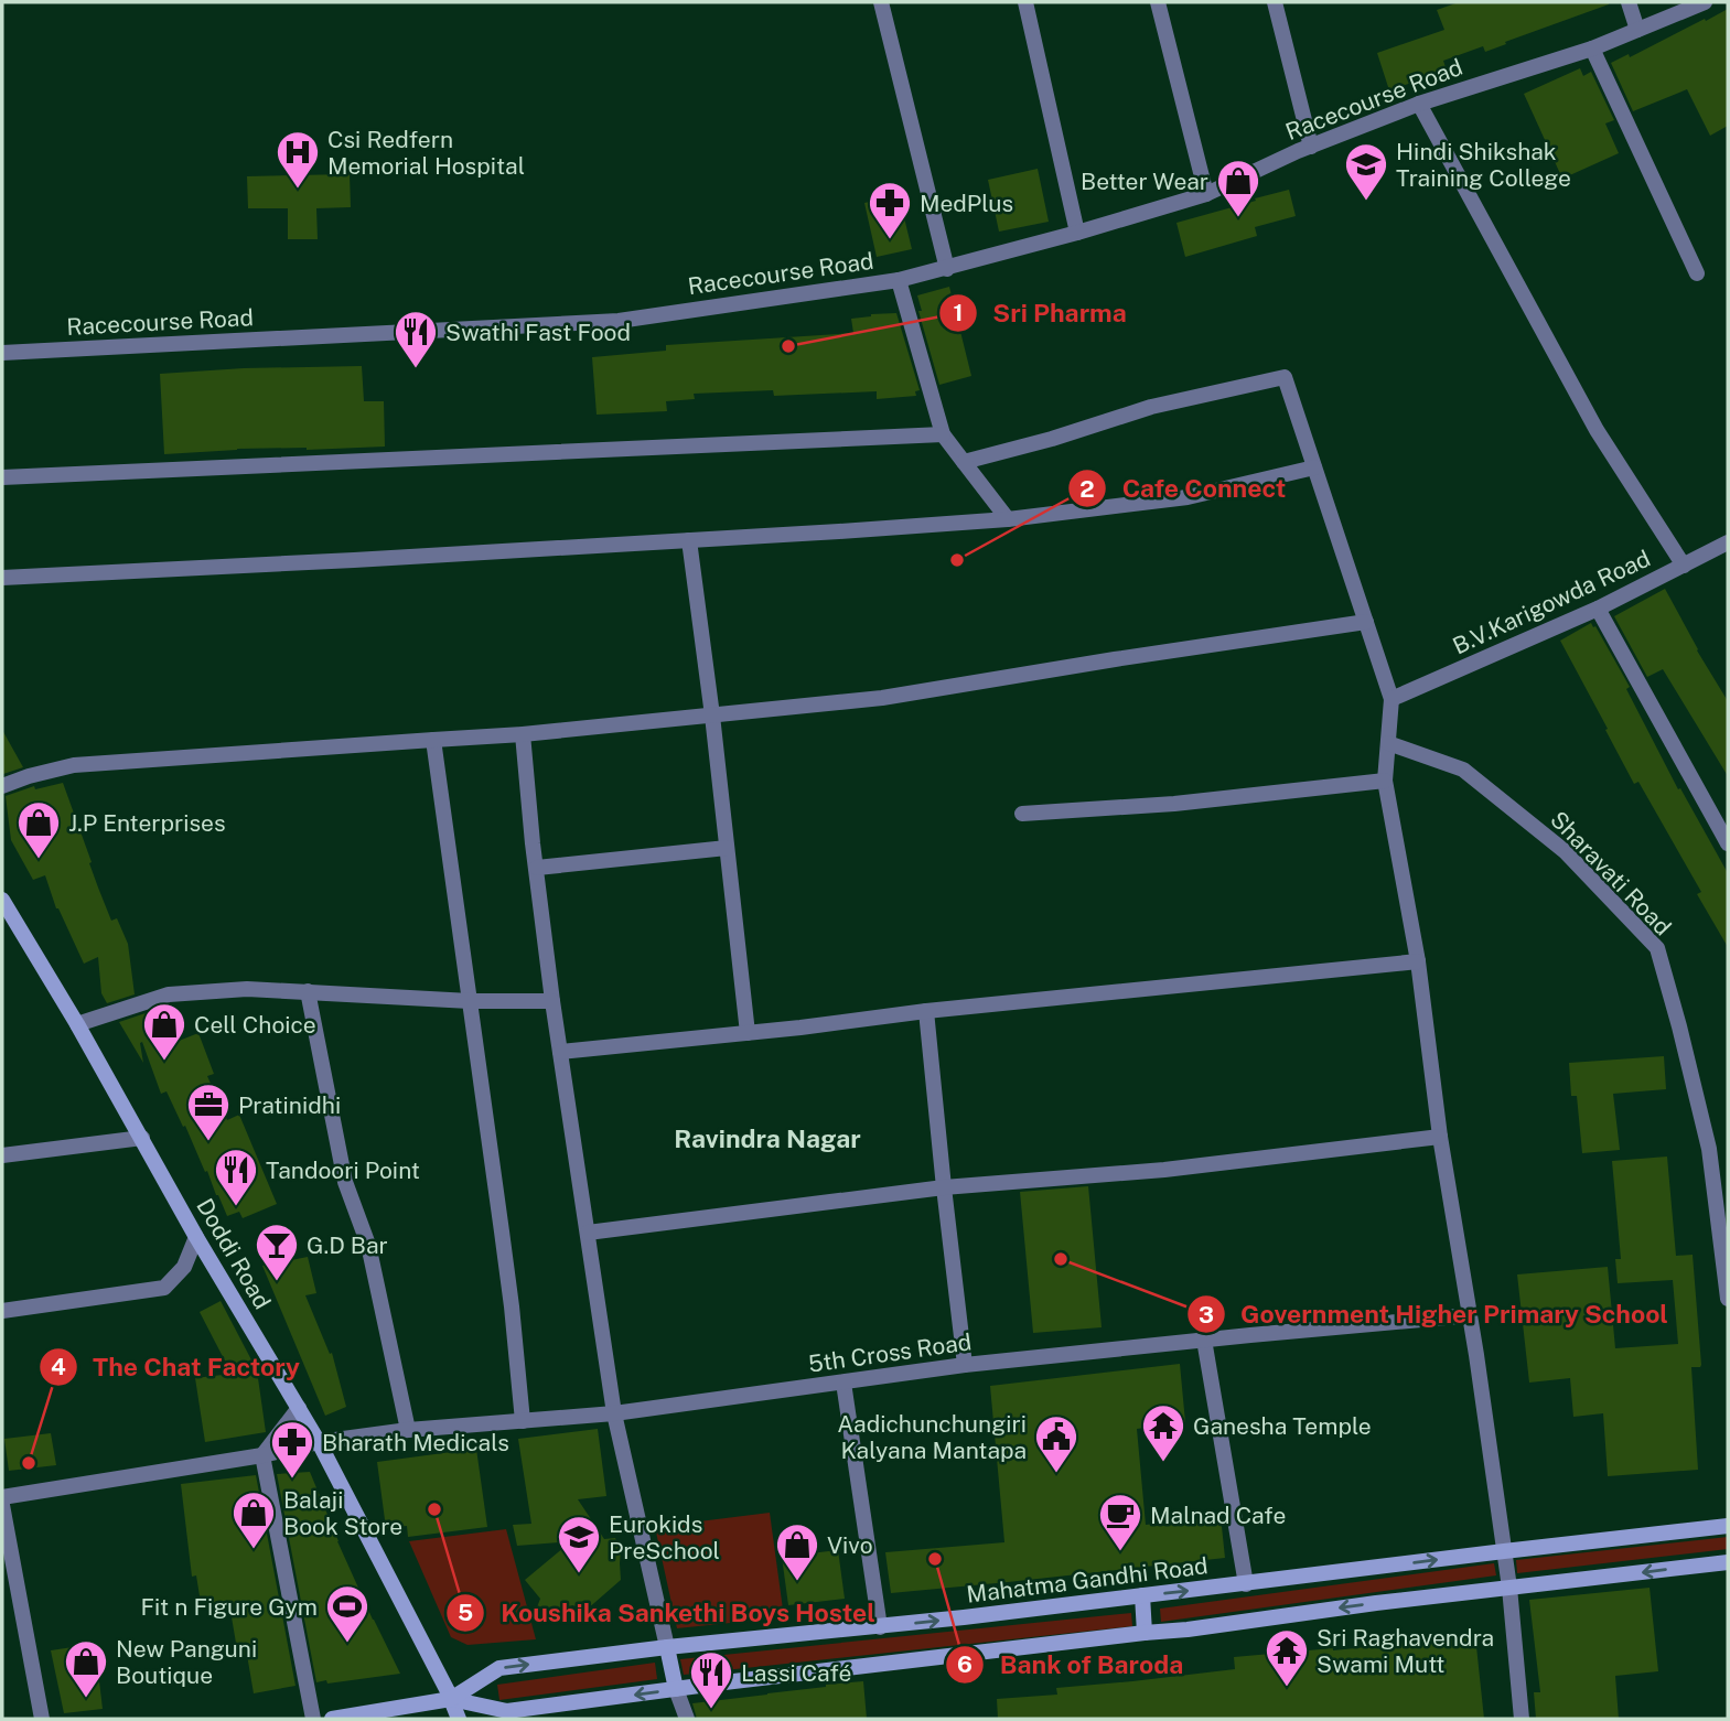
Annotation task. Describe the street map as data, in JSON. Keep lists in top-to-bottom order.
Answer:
{
  "streets": {
    "street": [
      "Racecourse Road",
      "B.V.Karigowda Road",
      "Sharavati Road",
      "Doddi Road",
      "5th Cross Road",
      "Mahatma Gandhi Road"
    ]
  },
  "crossings": [
    ["Doddi Road", "5th Cross Road"],
    ["Doddi Road", "Mahatma Gandhi Road"]
  ],
  "districts": ["Ravindra Nagar"],
  "places": {
    "hospital": ["Csi Redfern Memorial Hospital"],
    "school or university": ["Hindi Shikshak Training College", "Eurokids PreSchool"],
    "shop": [
      "Better Wear",
      "J.P Enterprises",
      "Cell Choice",
      "Balaji Book Store",
      "Vivo",
      "New Panguni Boutique"
    ],
    "pharmacy": ["MedPlus", "Bharath Medicals"],
    "other": [
      "Sri Pharma",
      "Cafe Connect",
      "Government Higher Primary School",
      "The Chat Factory",
      "Koushika Sankethi Boys Hostel",
      "Bank of Baroda"
    ],
    "restaurant": ["Swathi Fast Food", "Tandoori Point", "Lassi Café"],
    "office": ["Pratinidhi"],
    "bar": ["G.D Bar"],
    "temple": ["Ganesha Temple", "Sri Raghavendra Swami Mutt"],
    "public building": ["Aadichunchungiri Kalyana Mantapa"],
    "cafe": ["Malnad Cafe"],
    "sports": ["Fit n Figure Gym"]
  }
}
